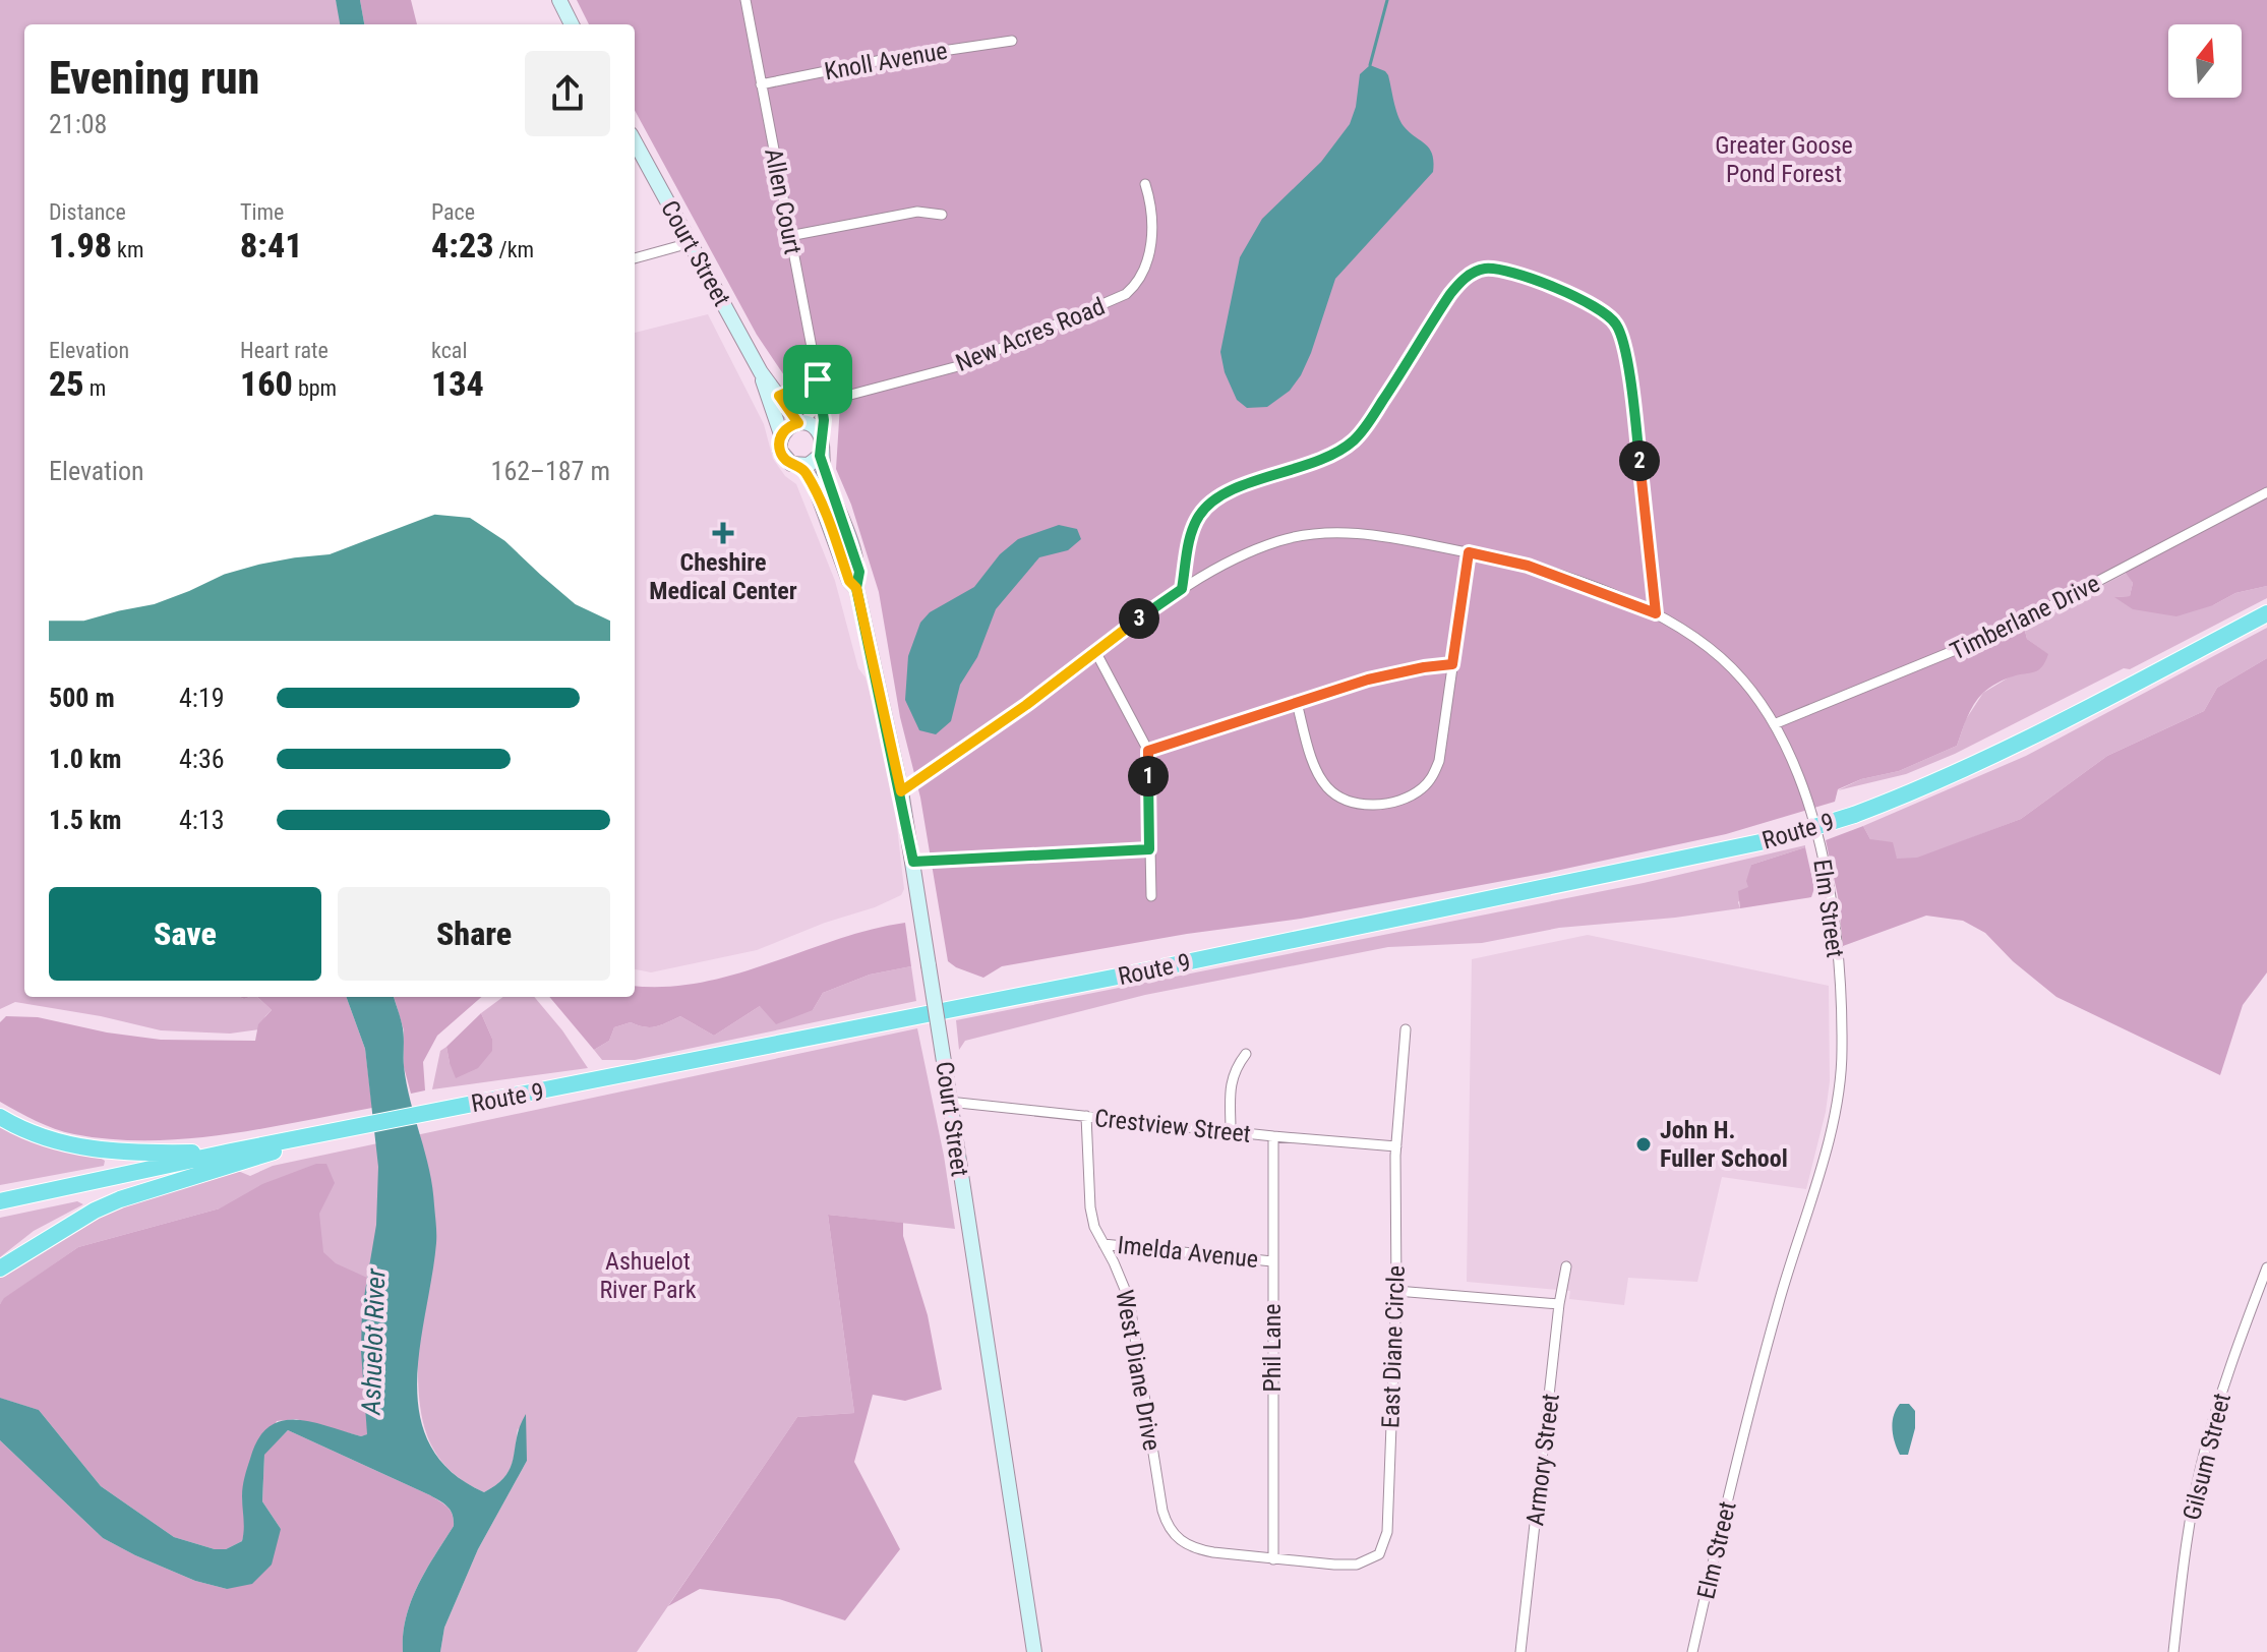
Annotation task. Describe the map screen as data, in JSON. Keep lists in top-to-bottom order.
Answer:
{
  "streets": {
    "highway": ["Route 9"],
    "main road": ["Court Street"],
    "street": [
      "Knoll Avenue",
      "Allen Court",
      "New Acres Road",
      "Timberlane Drive",
      "Elm Street",
      "Crestview Street",
      "Imelda Avenue",
      "East Diane Circle",
      "Phil Lane",
      "West Diane Drive",
      "Gilsum Street",
      "Armory Street"
    ]
  },
  "crossings": [
    ["Knoll Avenue", "Allen Court"],
    ["Allen Court", "Court Street"],
    ["Allen Court", "New Acres Road"],
    ["Court Street", "Elm Street"],
    ["Court Street", "Crestview Street"],
    ["Timberlane Drive", "Elm Street"],
    ["Crestview Street", "East Diane Circle"],
    ["Crestview Street", "Phil Lane"],
    ["Crestview Street", "West Diane Drive"],
    ["Imelda Avenue", "Phil Lane"],
    ["Imelda Avenue", "West Diane Drive"],
    ["East Diane Circle", "Phil Lane"],
    ["East Diane Circle", "West Diane Drive"],
    ["Phil Lane", "West Diane Drive"]
  ],
  "water": ["Ashuelot River"],
  "parks": ["Greater Goose Pond Forest", "Ashuelot River Park"],
  "places": {
    "health": ["Cheshire Medical Center"],
    "other": ["John H. Fuller School"]
  },
  "north": "top",
  "page": {
    "heading": ["Evening run", "21:08"],
    "stats": [
      ["Distance", "1.98 km"],
      ["Time", "8:41"],
      ["Pace", "4:23 /km"],
      ["Elevation", "25 m"],
      ["Heart rate", "160 bpm"],
      ["kcal", "134"]
    ],
    "chart": ["Elevation", "162–187 m"],
    "pins": ["2", "3", "1"],
    "list": [
      {
        "name": "500 m",
        "note": "4:19"
      },
      {
        "name": "1.0 km",
        "note": "4:36"
      },
      {
        "name": "1.5 km",
        "note": "4:13"
      }
    ],
    "buttons": ["Save", "Share"]
  }
}
